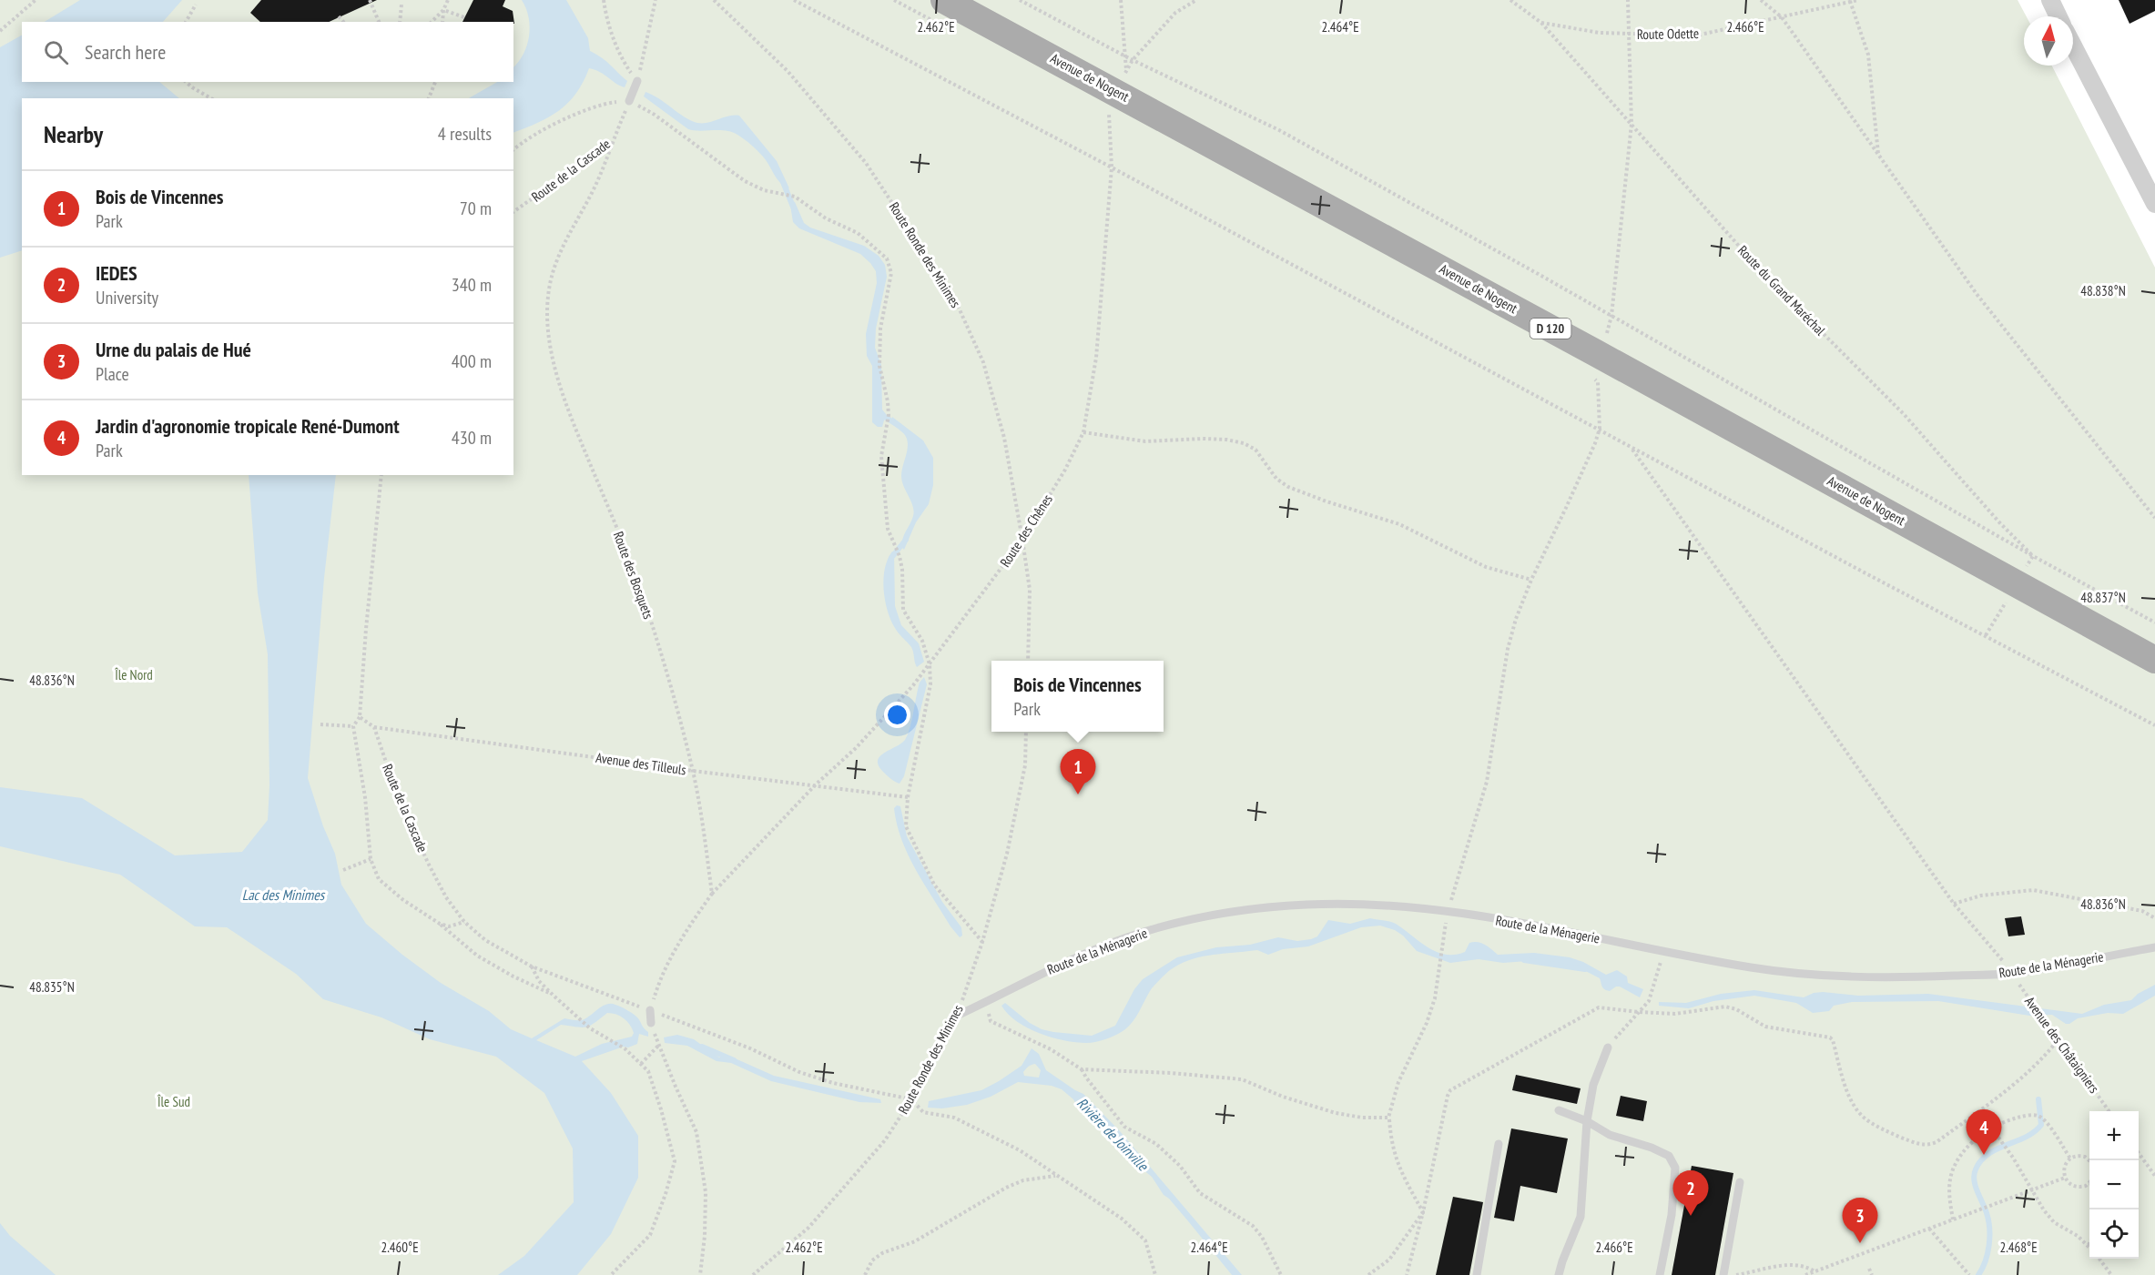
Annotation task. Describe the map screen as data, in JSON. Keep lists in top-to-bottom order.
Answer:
{
  "streets": {
    "main road": ["Avenue de Nogent", "D 120"],
    "lane": ["Route de la Ménagerie"],
    "path": [
      "Route Odette",
      "Route de la Cascade",
      "Route Ronde des Minimes",
      "Route du Grand Maréchal",
      "Route des Chênes",
      "Route des Bosquets",
      "Avenue des Tilleuls",
      "Avenue des Châtaigniers"
    ]
  },
  "crossings": [
    ["Route Odette", "Route du Grand Maréchal"],
    ["Avenue de Nogent", "Route des Chênes"],
    ["Route de la Cascade", "Route Ronde des Minimes"],
    ["Route de la Cascade", "Route des Bosquets"],
    ["Route de la Cascade", "Avenue des Tilleuls"],
    ["Route Ronde des Minimes", "Route des Chênes"],
    ["Route Ronde des Minimes", "Route de la Ménagerie"],
    ["Route des Chênes", "Route des Bosquets"],
    ["Route des Chênes", "Avenue des Tilleuls"],
    ["Route des Bosquets", "Avenue des Tilleuls"],
    ["Route de la Ménagerie", "Avenue des Châtaigniers"]
  ],
  "water": ["Lac des Minimes", "Rivière de Joinville"],
  "parks": ["Île Nord", "Île Sud"],
  "north": "top",
  "page": {
    "search": "Search here",
    "heading": ["Nearby", "4 results"],
    "list": [
      {
        "mark": "1",
        "name": "Bois de Vincennes",
        "note": "Park",
        "value": "70 m"
      },
      {
        "mark": "2",
        "name": "IEDES",
        "note": "University",
        "value": "340 m"
      },
      {
        "mark": "3",
        "name": "Urne du palais de Hué",
        "note": "Place",
        "value": "400 m"
      },
      {
        "mark": "4",
        "name": "Jardin d'agronomie tropicale René-Dumont",
        "note": "Park",
        "value": "430 m"
      }
    ],
    "popup": ["Bois de Vincennes", "Park"],
    "pins": [
      "1",
      "4",
      "2",
      "3"
    ],
    "map_buttons": ["+", "−"]
  },
  "coordinates": [
    "2.462°E",
    "2.464°E",
    "2.466°E",
    "48.838°N",
    "48.837°N",
    "48.836°N",
    "48.835°N",
    "2.460°E",
    "2.468°E"
  ]
}
